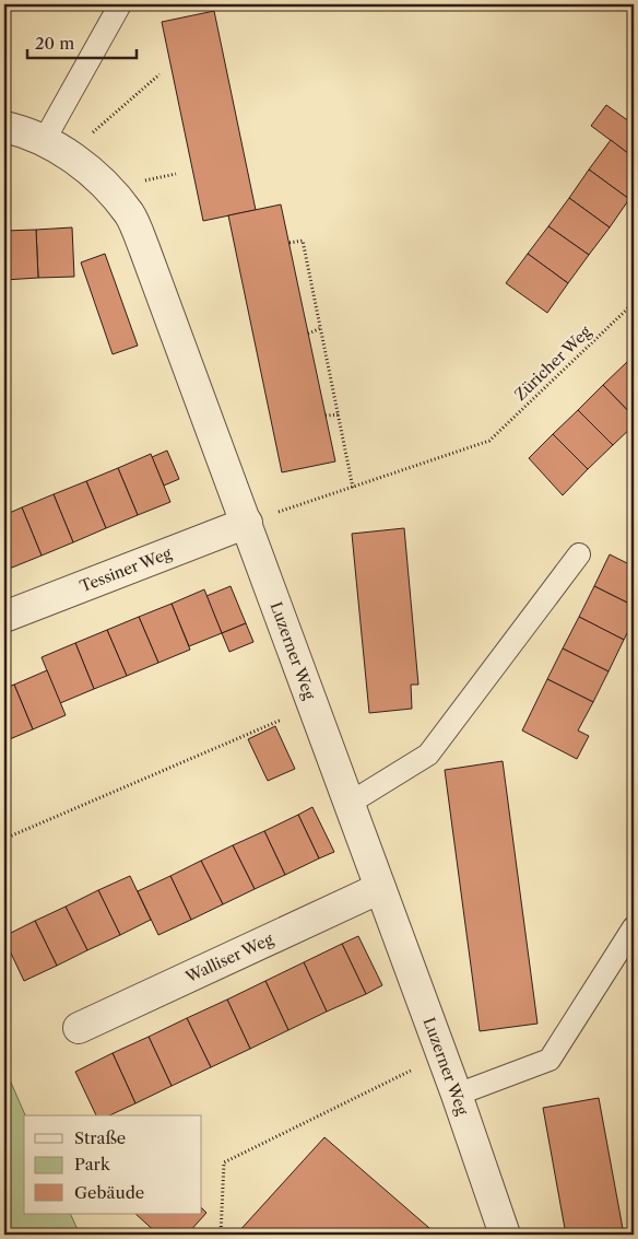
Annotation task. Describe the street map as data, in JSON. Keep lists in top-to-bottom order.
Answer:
{
  "streets": {
    "street": ["Tessiner Weg", "Luzerner Weg", "Walliser Weg"],
    "path": ["Züricher Weg"]
  },
  "crossings": [
    ["Tessiner Weg", "Luzerner Weg"],
    ["Luzerner Weg", "Walliser Weg"]
  ],
  "legend": ["Straße", "Park", "Gebäude"],
  "scale_bar": "20 m"
}
